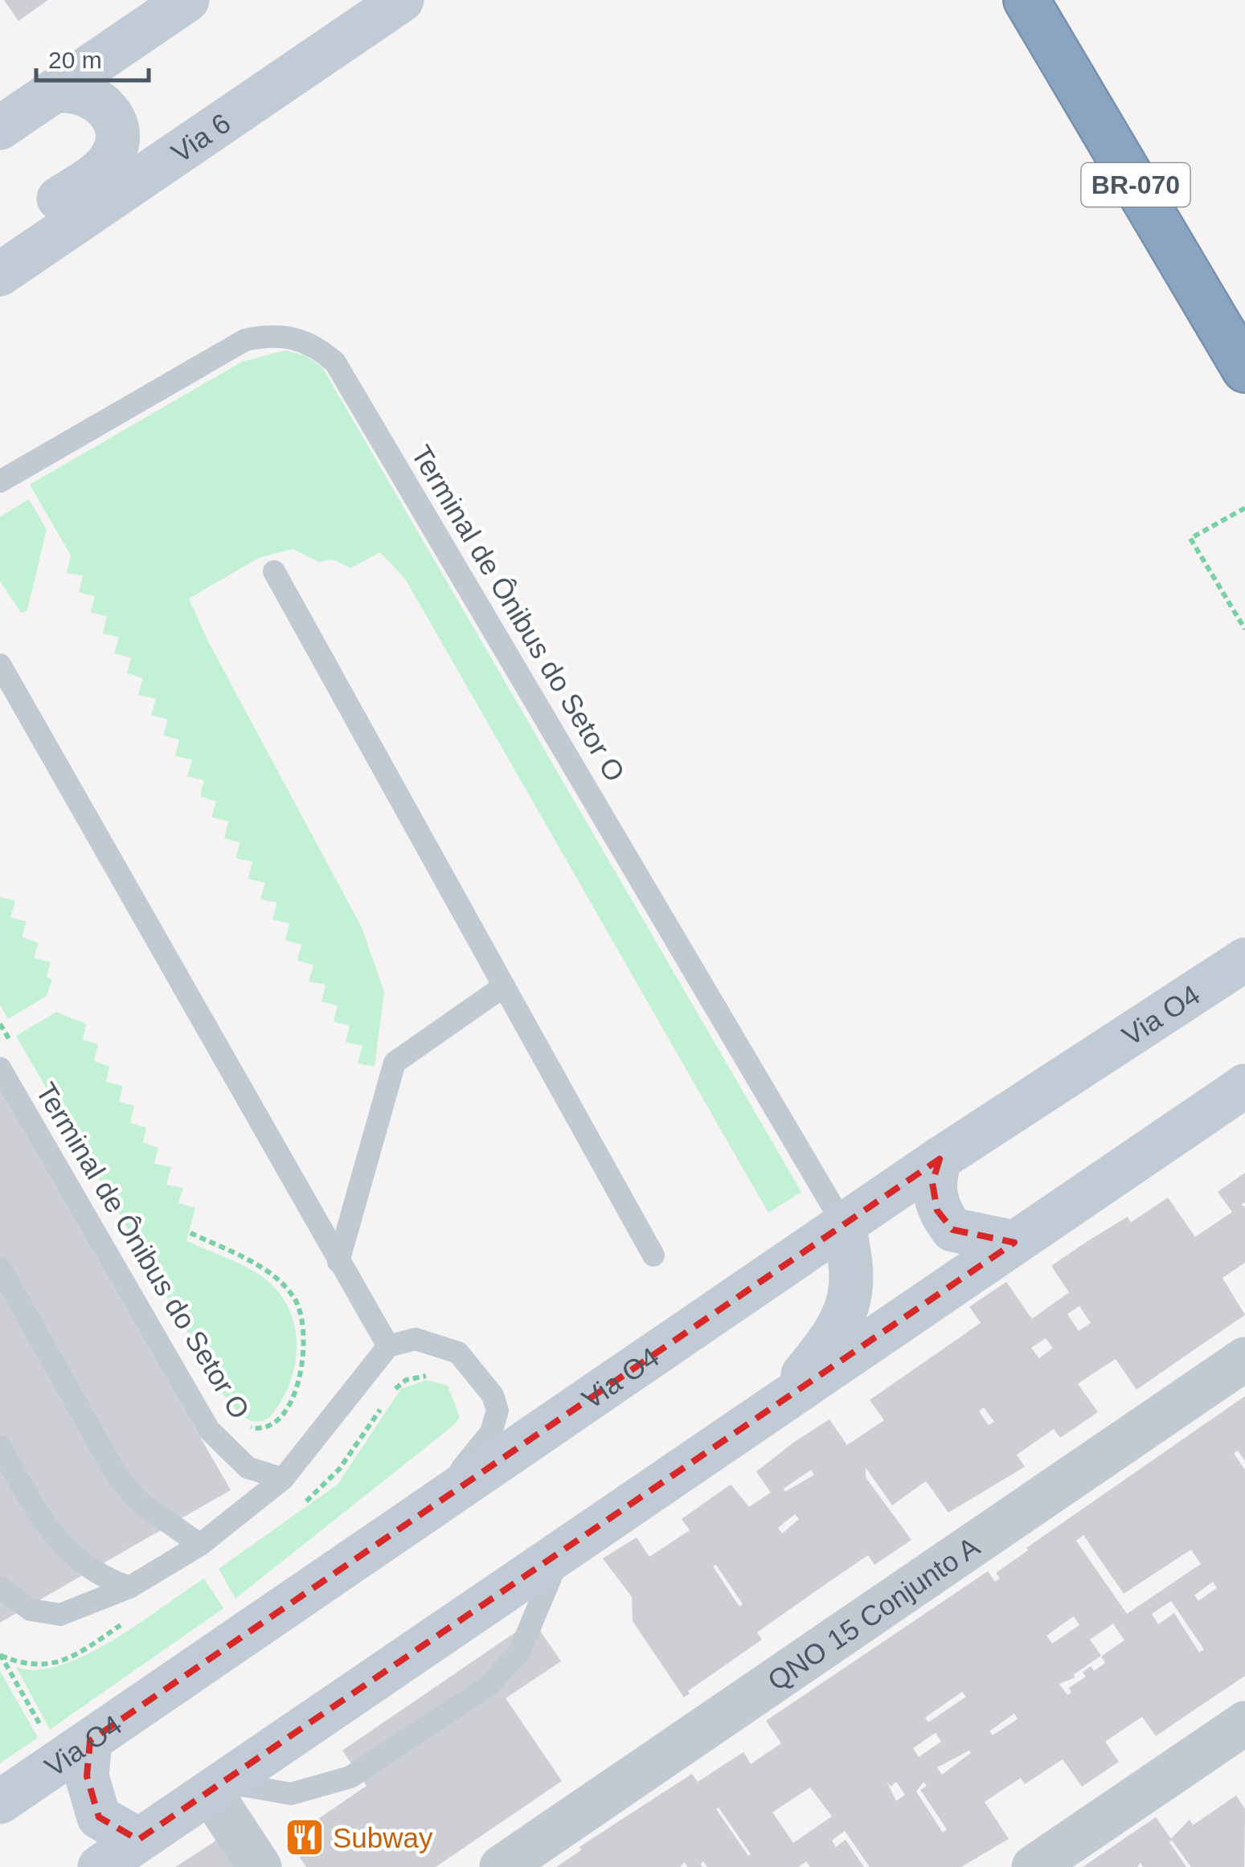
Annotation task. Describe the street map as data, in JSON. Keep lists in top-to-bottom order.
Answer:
{
  "streets": {
    "highway": ["BR-070"],
    "main road": ["Via 6", "Via O4"],
    "street": ["QNO 15 Conjunto A"],
    "lane": ["Terminal de Ônibus do Setor O"]
  },
  "crossings": [
    ["Terminal de Ônibus do Setor O", "Via O4"]
  ],
  "places": {
    "restaurant": ["Subway"]
  },
  "scale_bar": "20 m"
}
